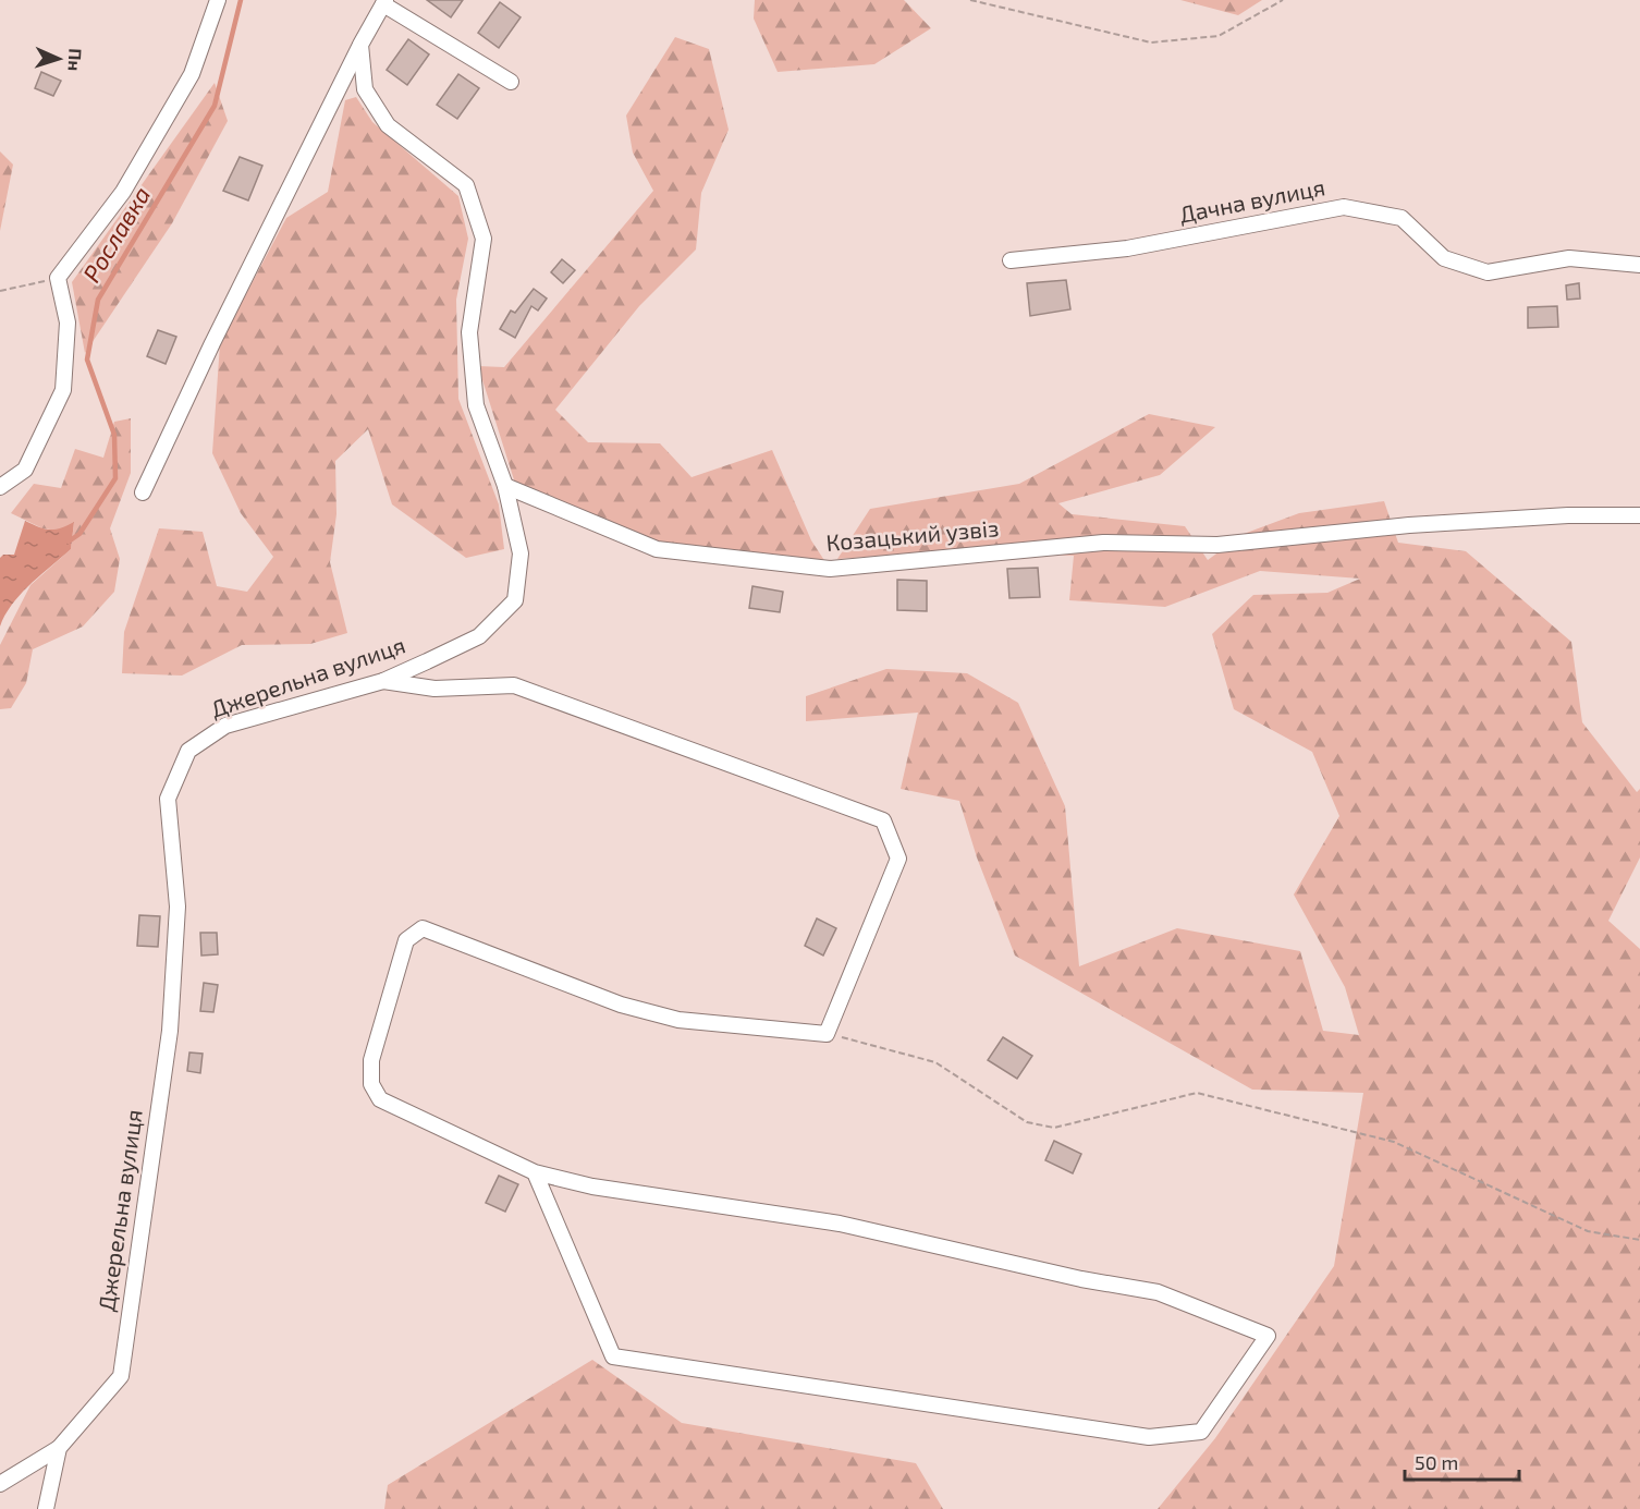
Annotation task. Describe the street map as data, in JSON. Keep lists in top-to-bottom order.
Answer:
{
  "streets": {
    "street": ["Дачна вулиця", "Козацький узвіз", "Джерельна вулиця"]
  },
  "crossings": [
    ["Козацький узвіз", "Джерельна вулиця"]
  ],
  "water": ["Рославка"],
  "scale_bar": "50 m",
  "north": "right"
}
